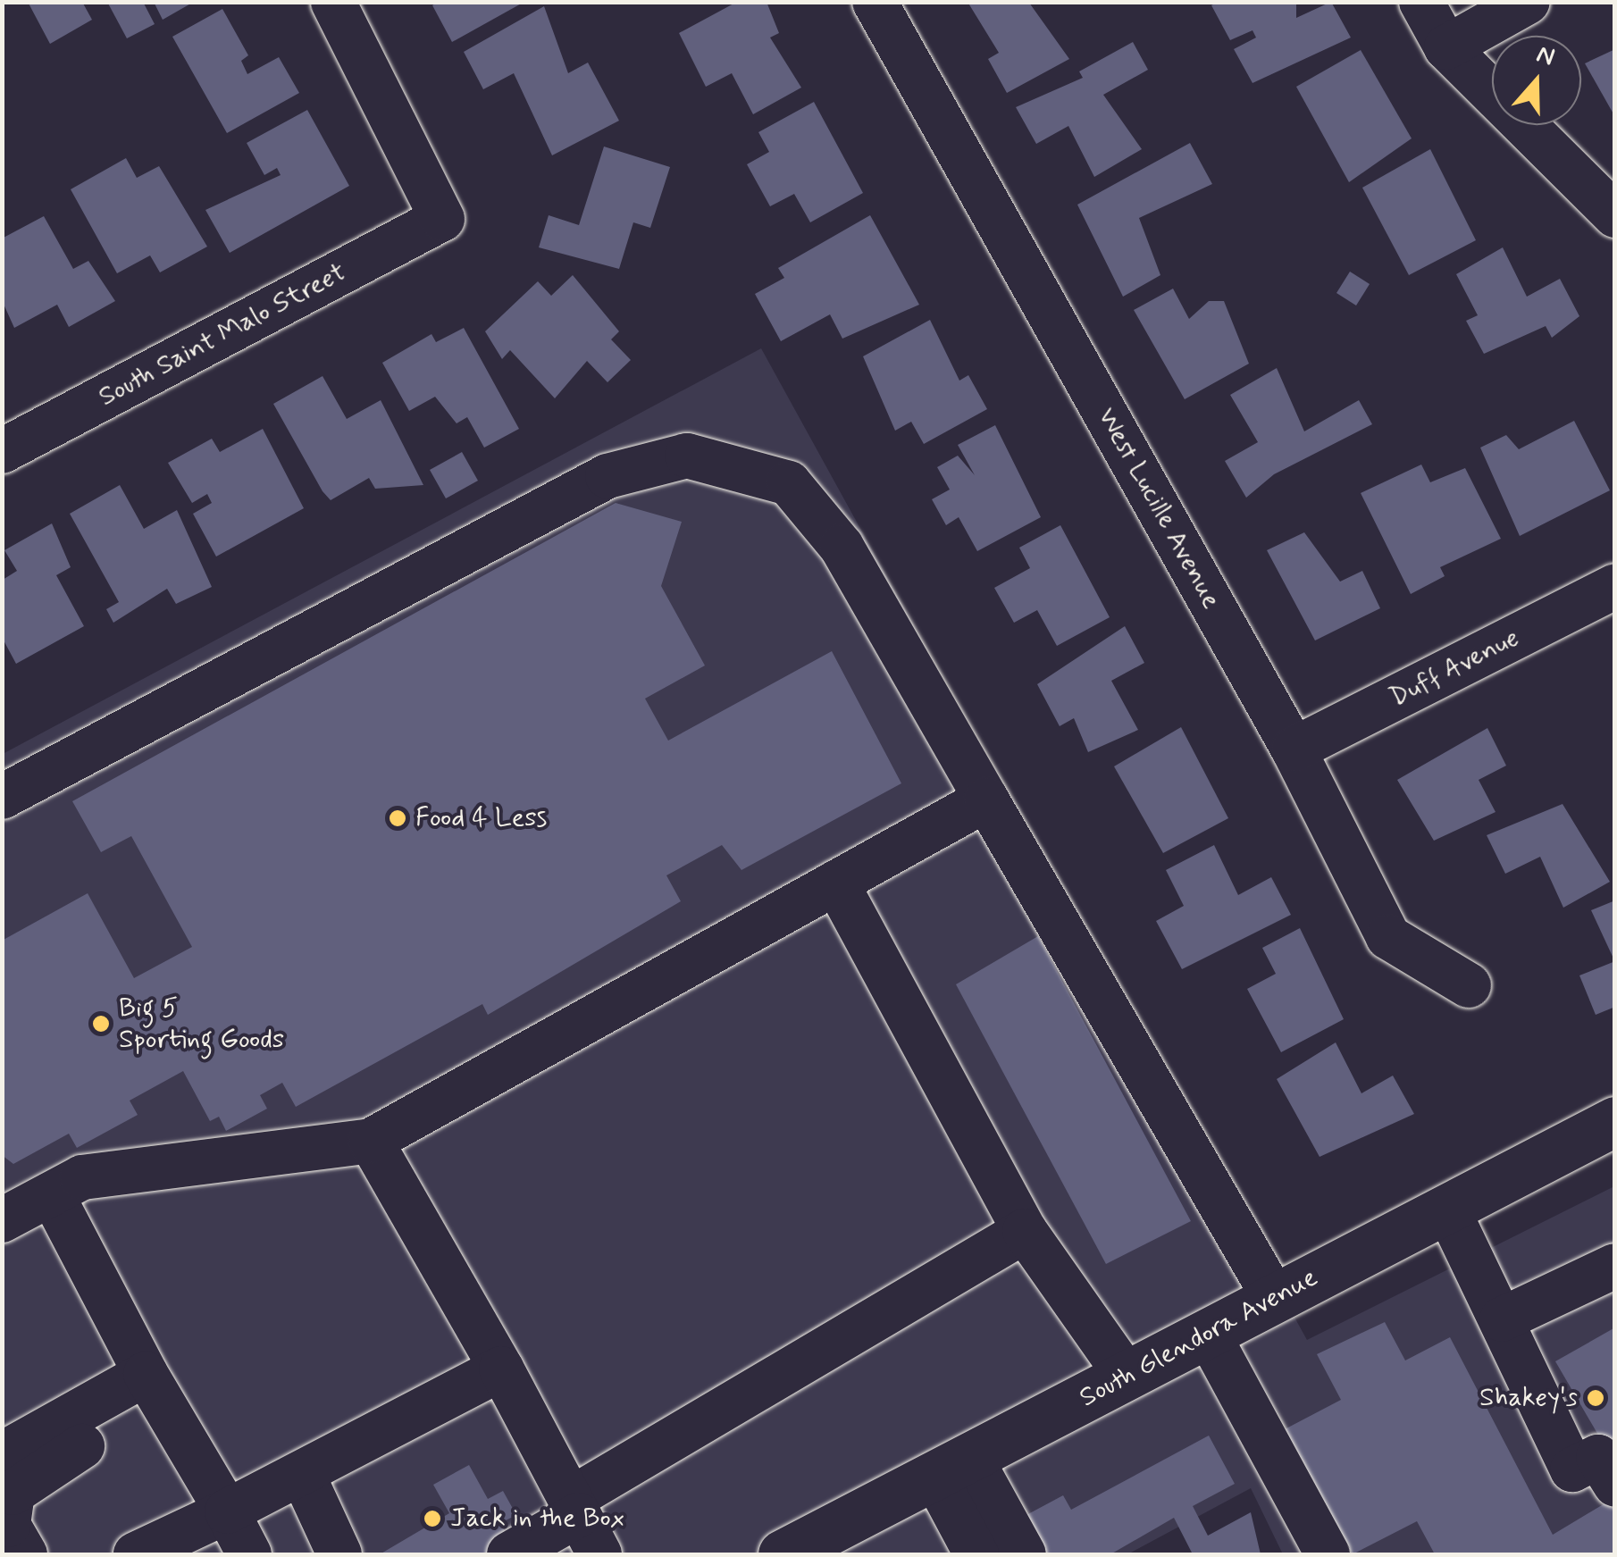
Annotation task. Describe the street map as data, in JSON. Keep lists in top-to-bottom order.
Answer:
{
  "streets": {
    "main road": ["South Glendora Avenue"],
    "street": ["South Saint Malo Street", "West Lucille Avenue", "Duff Avenue"]
  },
  "crossings": [
    ["West Lucille Avenue", "Duff Avenue"]
  ],
  "places": [
    "Food 4 Less",
    "Big 5 Sporting Goods",
    "Shakey's",
    "Jack in the Box"
  ],
  "north": "top"
}
